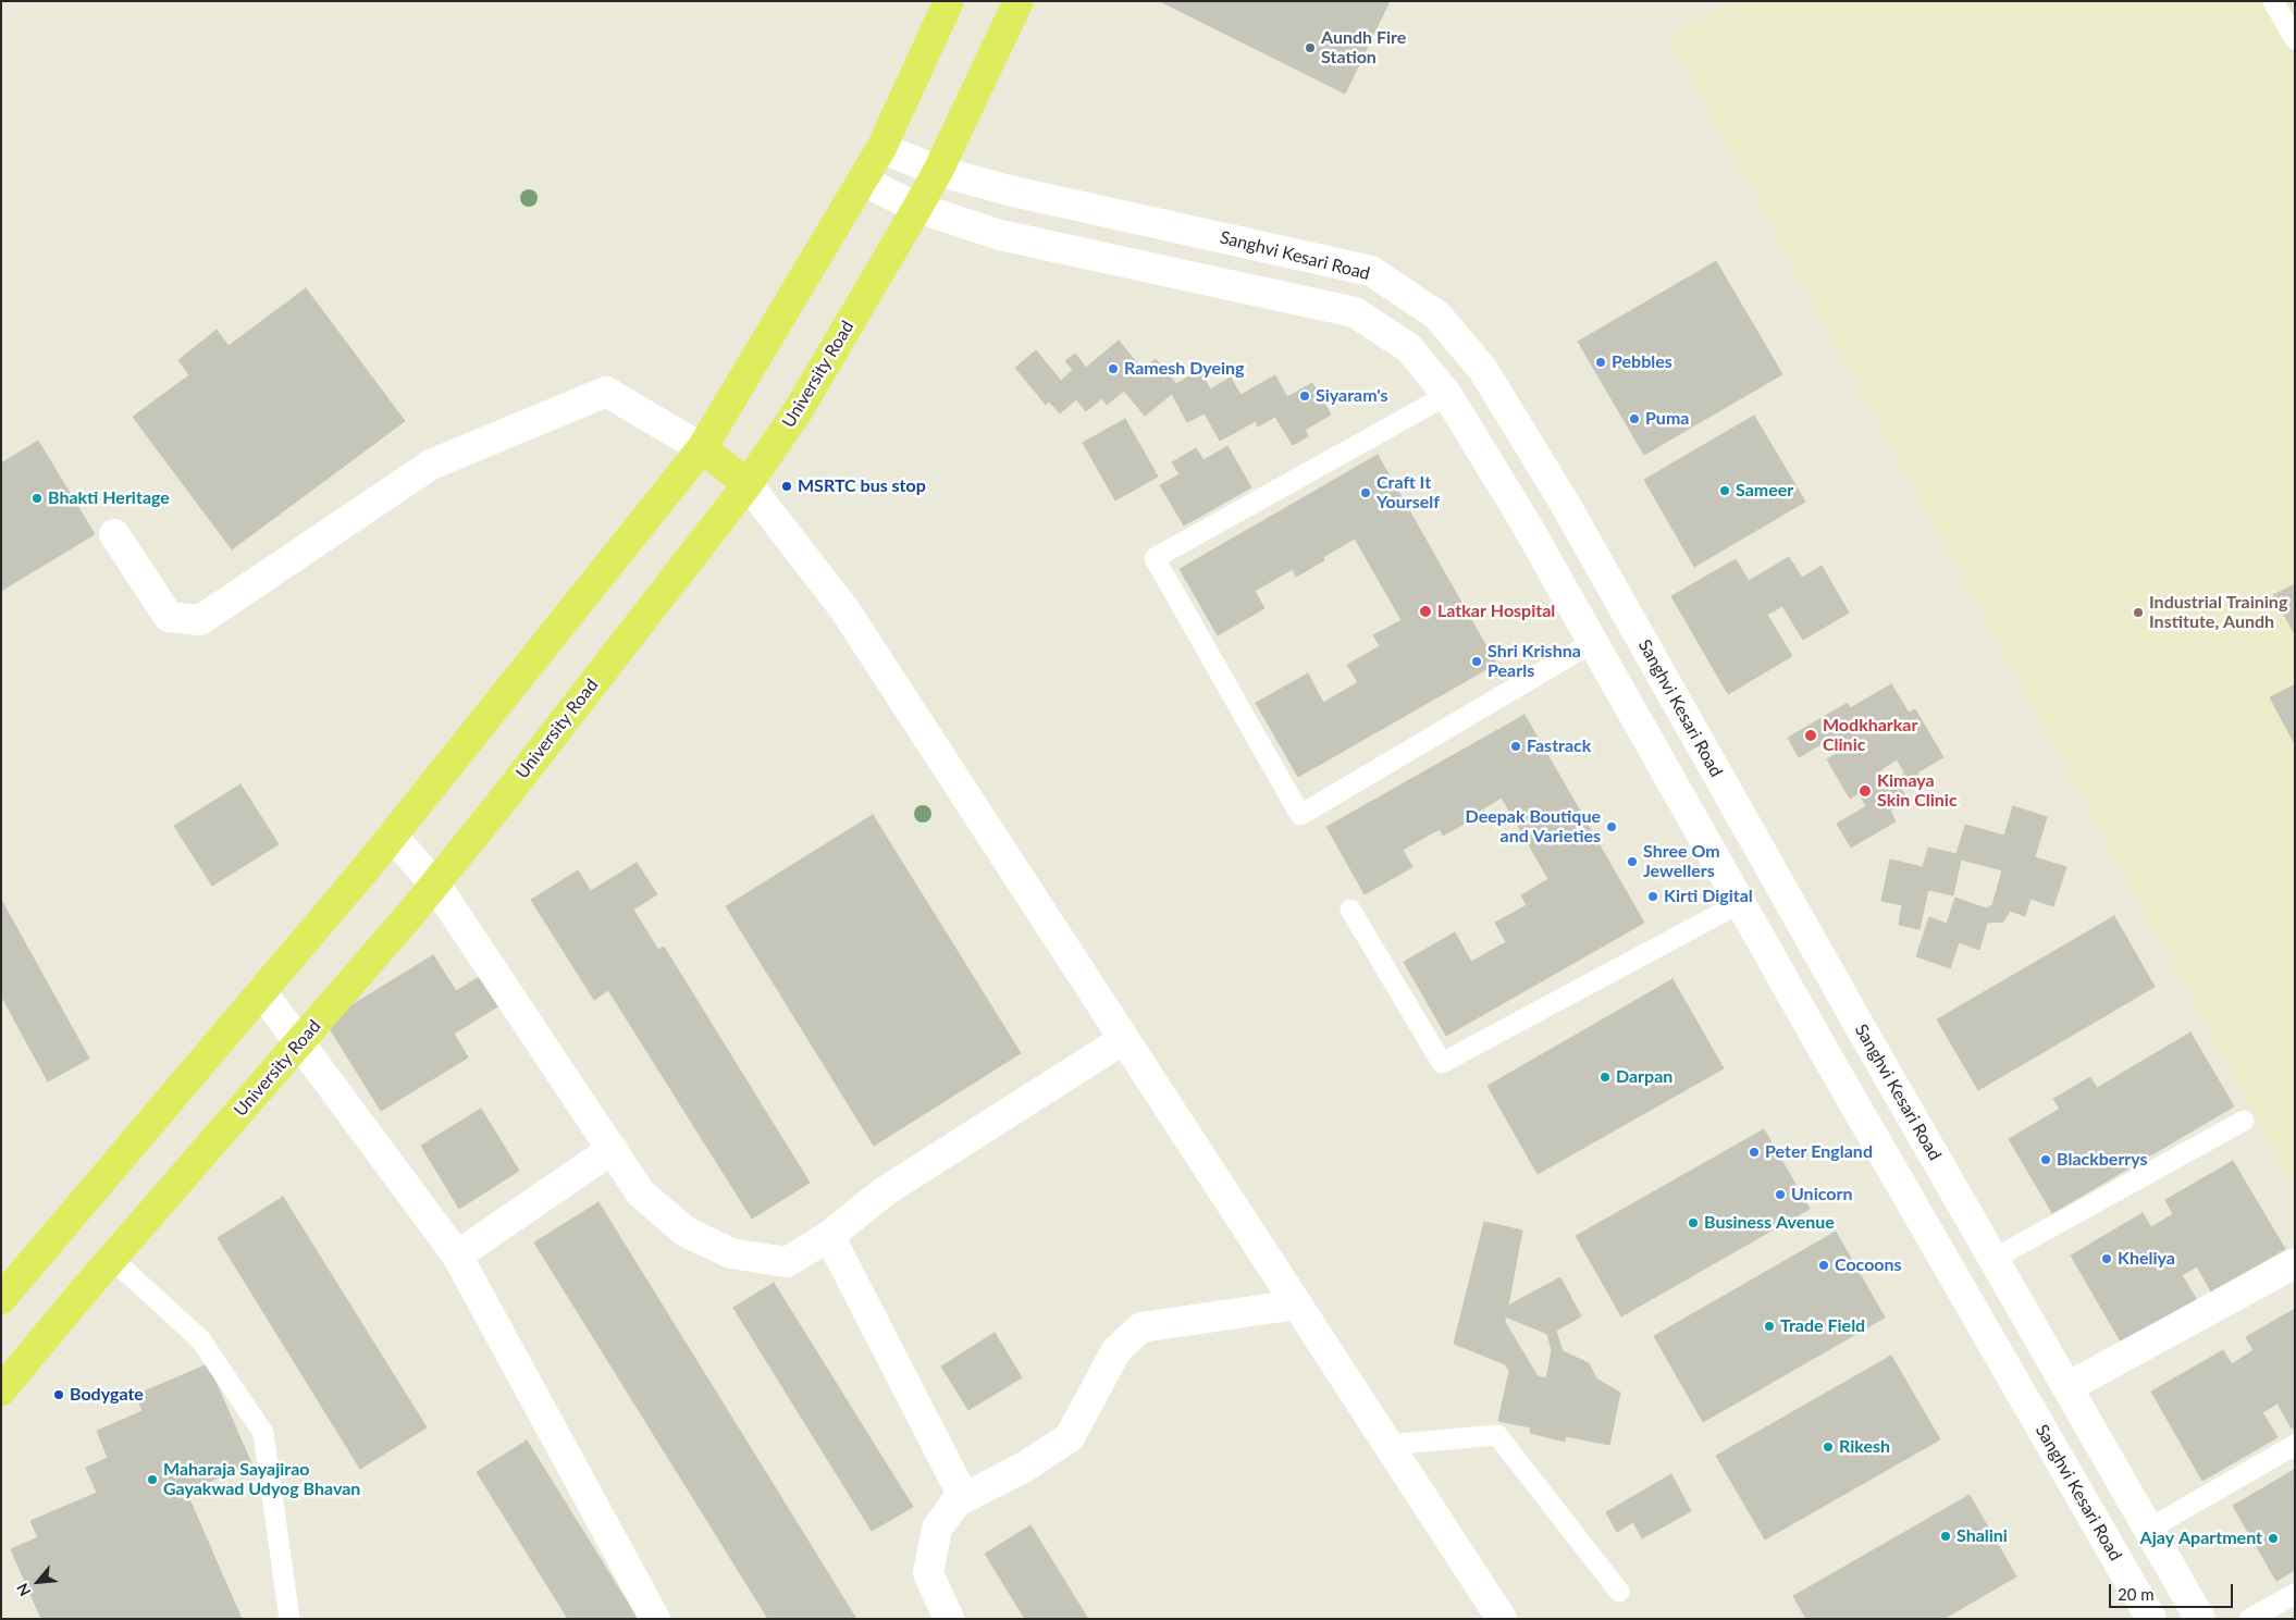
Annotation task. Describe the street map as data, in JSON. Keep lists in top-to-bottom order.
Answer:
{
  "streets": {
    "main road": ["University Road"],
    "street": ["Sanghvi Kesari Road"]
  },
  "crossings": [
    ["Sanghvi Kesari Road", "University Road"]
  ],
  "places": [
    "Aundh Fire Station",
    "Pebbles",
    "Ramesh Dyeing",
    "Siyaram's",
    "Puma",
    "MSRTC bus stop",
    "Sameer",
    "Craft It Yourself",
    "Bhakti Heritage",
    "Latkar Hospital",
    "Industrial Training Institute, Aundh",
    "Shri Krishna Pearls",
    "Modkharkar Clinic",
    "Fastrack",
    "Kimaya Skin Clinic",
    "Deepak Boutique and Varieties",
    "Shree Om Jewellers",
    "Kirti Digital",
    "Darpan",
    "Peter England",
    "Blackberrys",
    "Unicorn",
    "Business Avenue",
    "Kheliya",
    "Cocoons",
    "Trade Field",
    "Bodygate",
    "Rikesh",
    "Maharaja Sayajirao Gayakwad Udyog Bhavan",
    "Shalini",
    "Ajay Apartment"
  ],
  "scale_bar": "20 m",
  "north": "bottom left"
}
